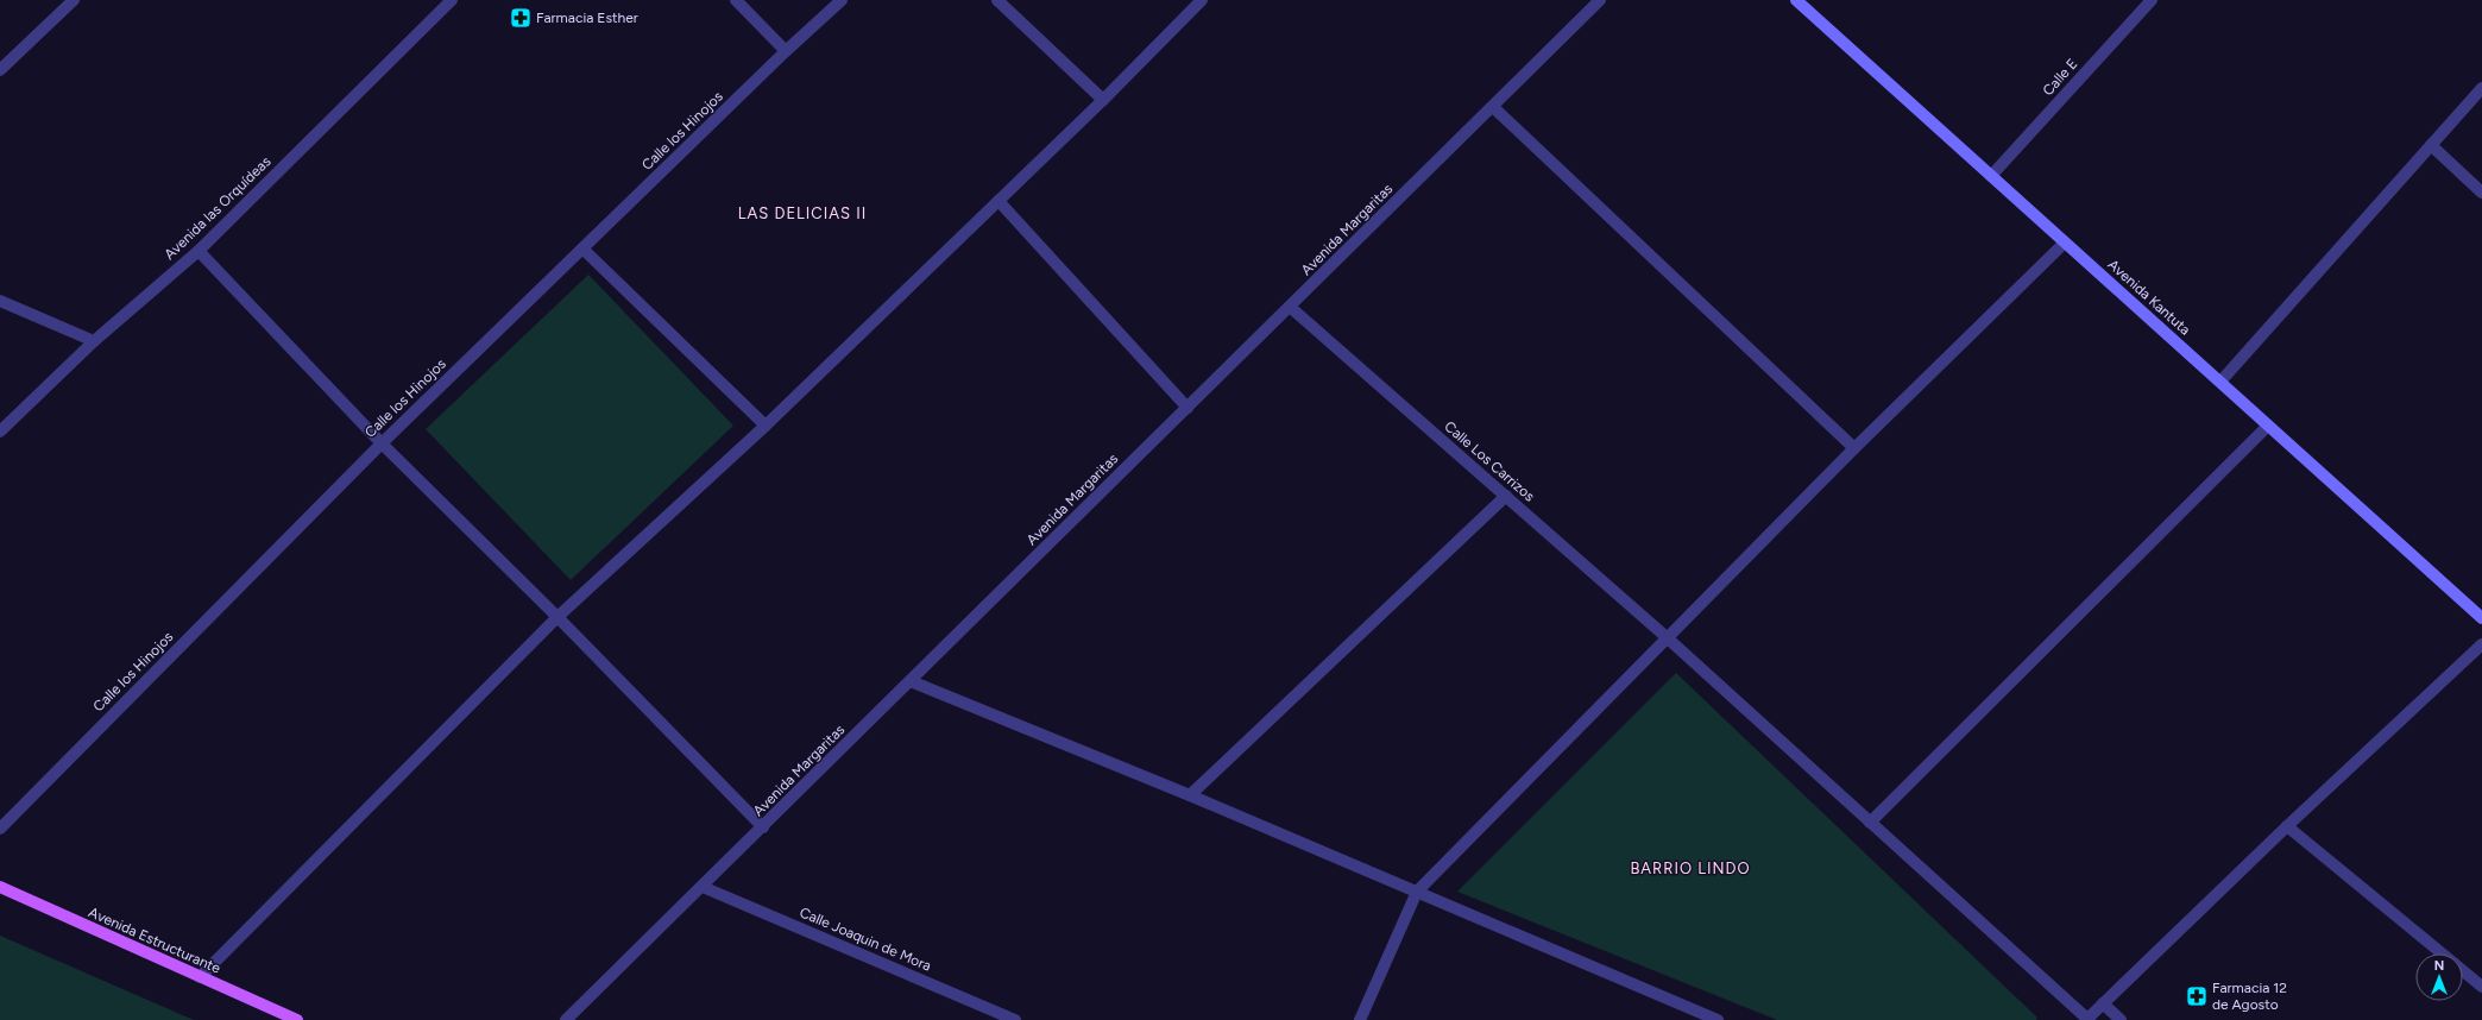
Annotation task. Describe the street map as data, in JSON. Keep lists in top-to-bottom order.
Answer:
{
  "streets": {
    "main road": ["Avenida Estructurante"],
    "street": [
      "Calle E",
      "Calle los Hinojos",
      "Avenida las Orquídeas",
      "Avenida Margaritas",
      "Avenida Kantuta",
      "Calle Los Carrizos",
      "Calle Joaquin de Mora"
    ]
  },
  "crossings": [
    ["Calle E", "Avenida Kantuta"],
    ["Avenida Margaritas", "Calle Los Carrizos"],
    ["Avenida Margaritas", "Calle Joaquin de Mora"]
  ],
  "districts": ["LAS DELICIAS II", "BARRIO LINDO"],
  "places": {
    "pharmacy": ["Farmacia Esther", "Farmacia 12 de Agosto"]
  },
  "north": "top"
}
